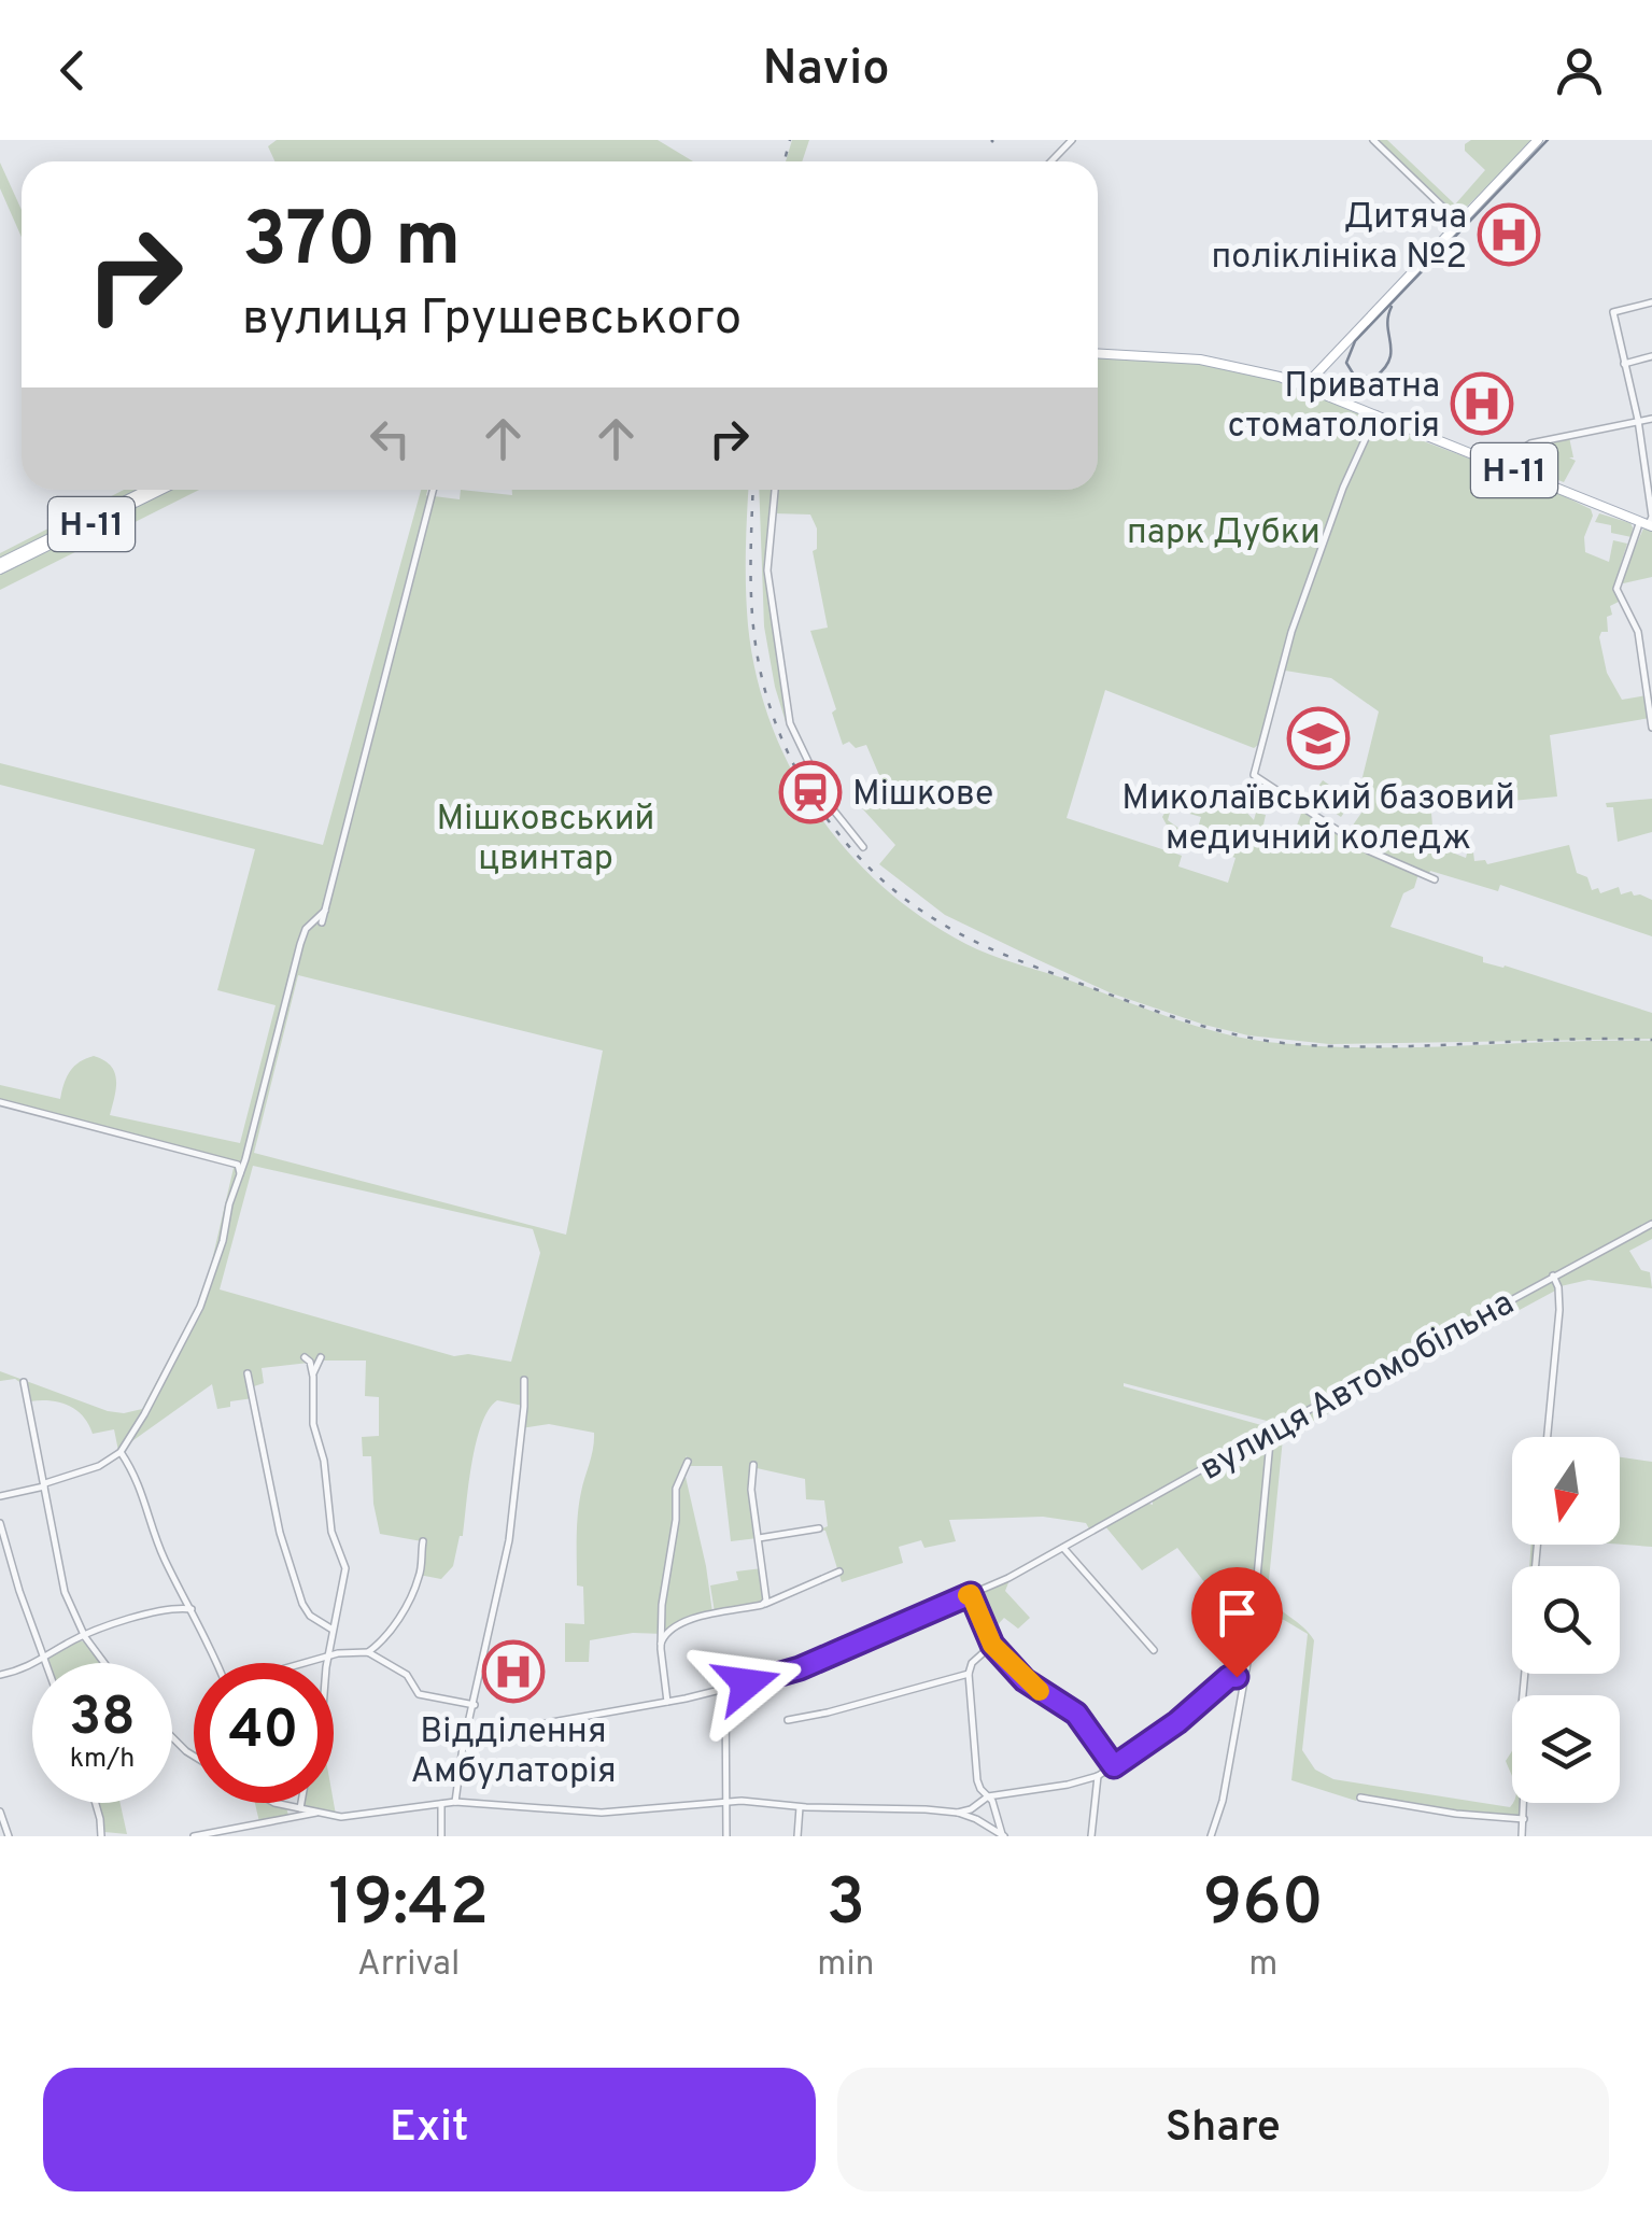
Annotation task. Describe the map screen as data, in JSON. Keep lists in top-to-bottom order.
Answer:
{
  "streets": {
    "main road": ["Н-11"],
    "street": ["вулиця Автомобільна"]
  },
  "parks": ["парк Дубки", "Мішковський цвинтар"],
  "places": {
    "hospital": ["Дитяча поліклініка №2", "Приватна стоматологія", "Відділення Амбулаторія"],
    "school or university": ["Миколаївський базовий медичний коледж"],
    "station": ["Мішкове"]
  },
  "north": "bottom",
  "page": {
    "header": "Navio",
    "turn": ["370 m", "вулиця Грушевського"],
    "speed": "38 km/h",
    "limit": "40",
    "eta": [
      "19:42",
      "Arrival",
      "3",
      "min",
      "960",
      "m"
    ],
    "buttons": ["Exit", "Share"]
  }
}
